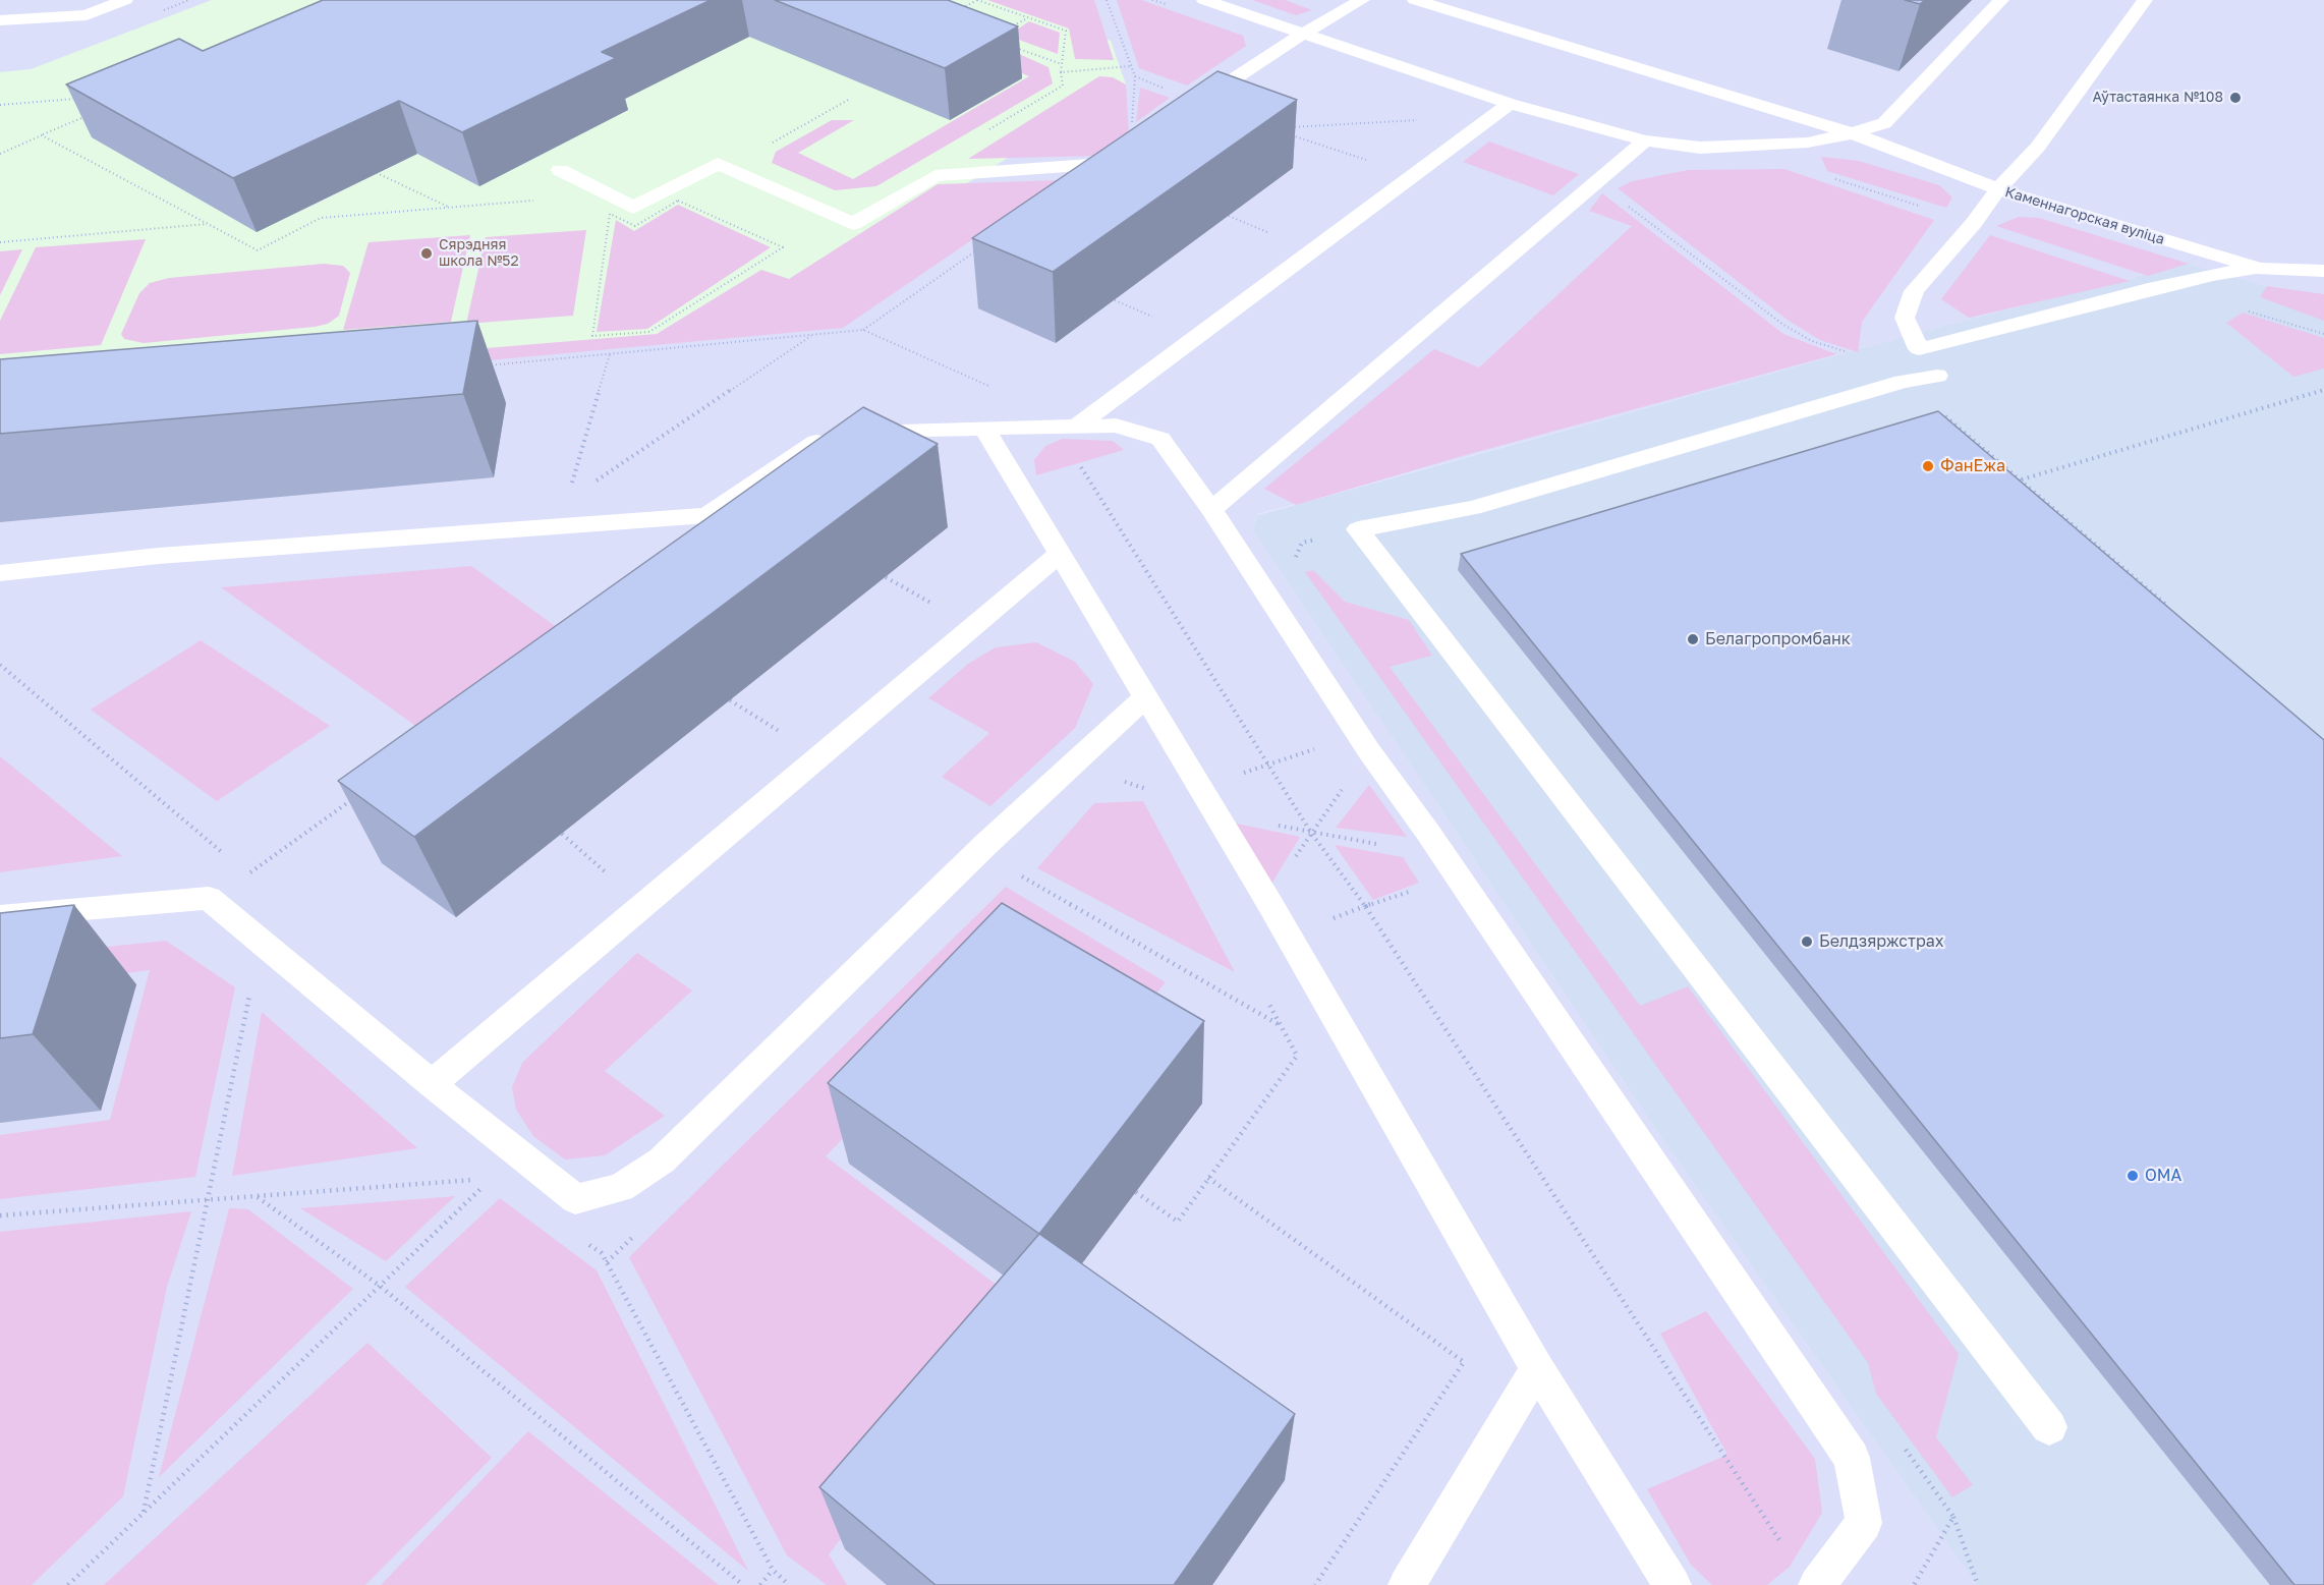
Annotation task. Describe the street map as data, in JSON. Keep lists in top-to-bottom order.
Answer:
{
  "streets": {
    "lane": ["Каменнагорская вуліца"]
  },
  "places": [
    "Аўтастаянка №108",
    "Сярэдняя школа №52",
    "ФанЕжа",
    "Белагропромбанк",
    "Белдзяржстрах",
    "ОМА"
  ]
}
